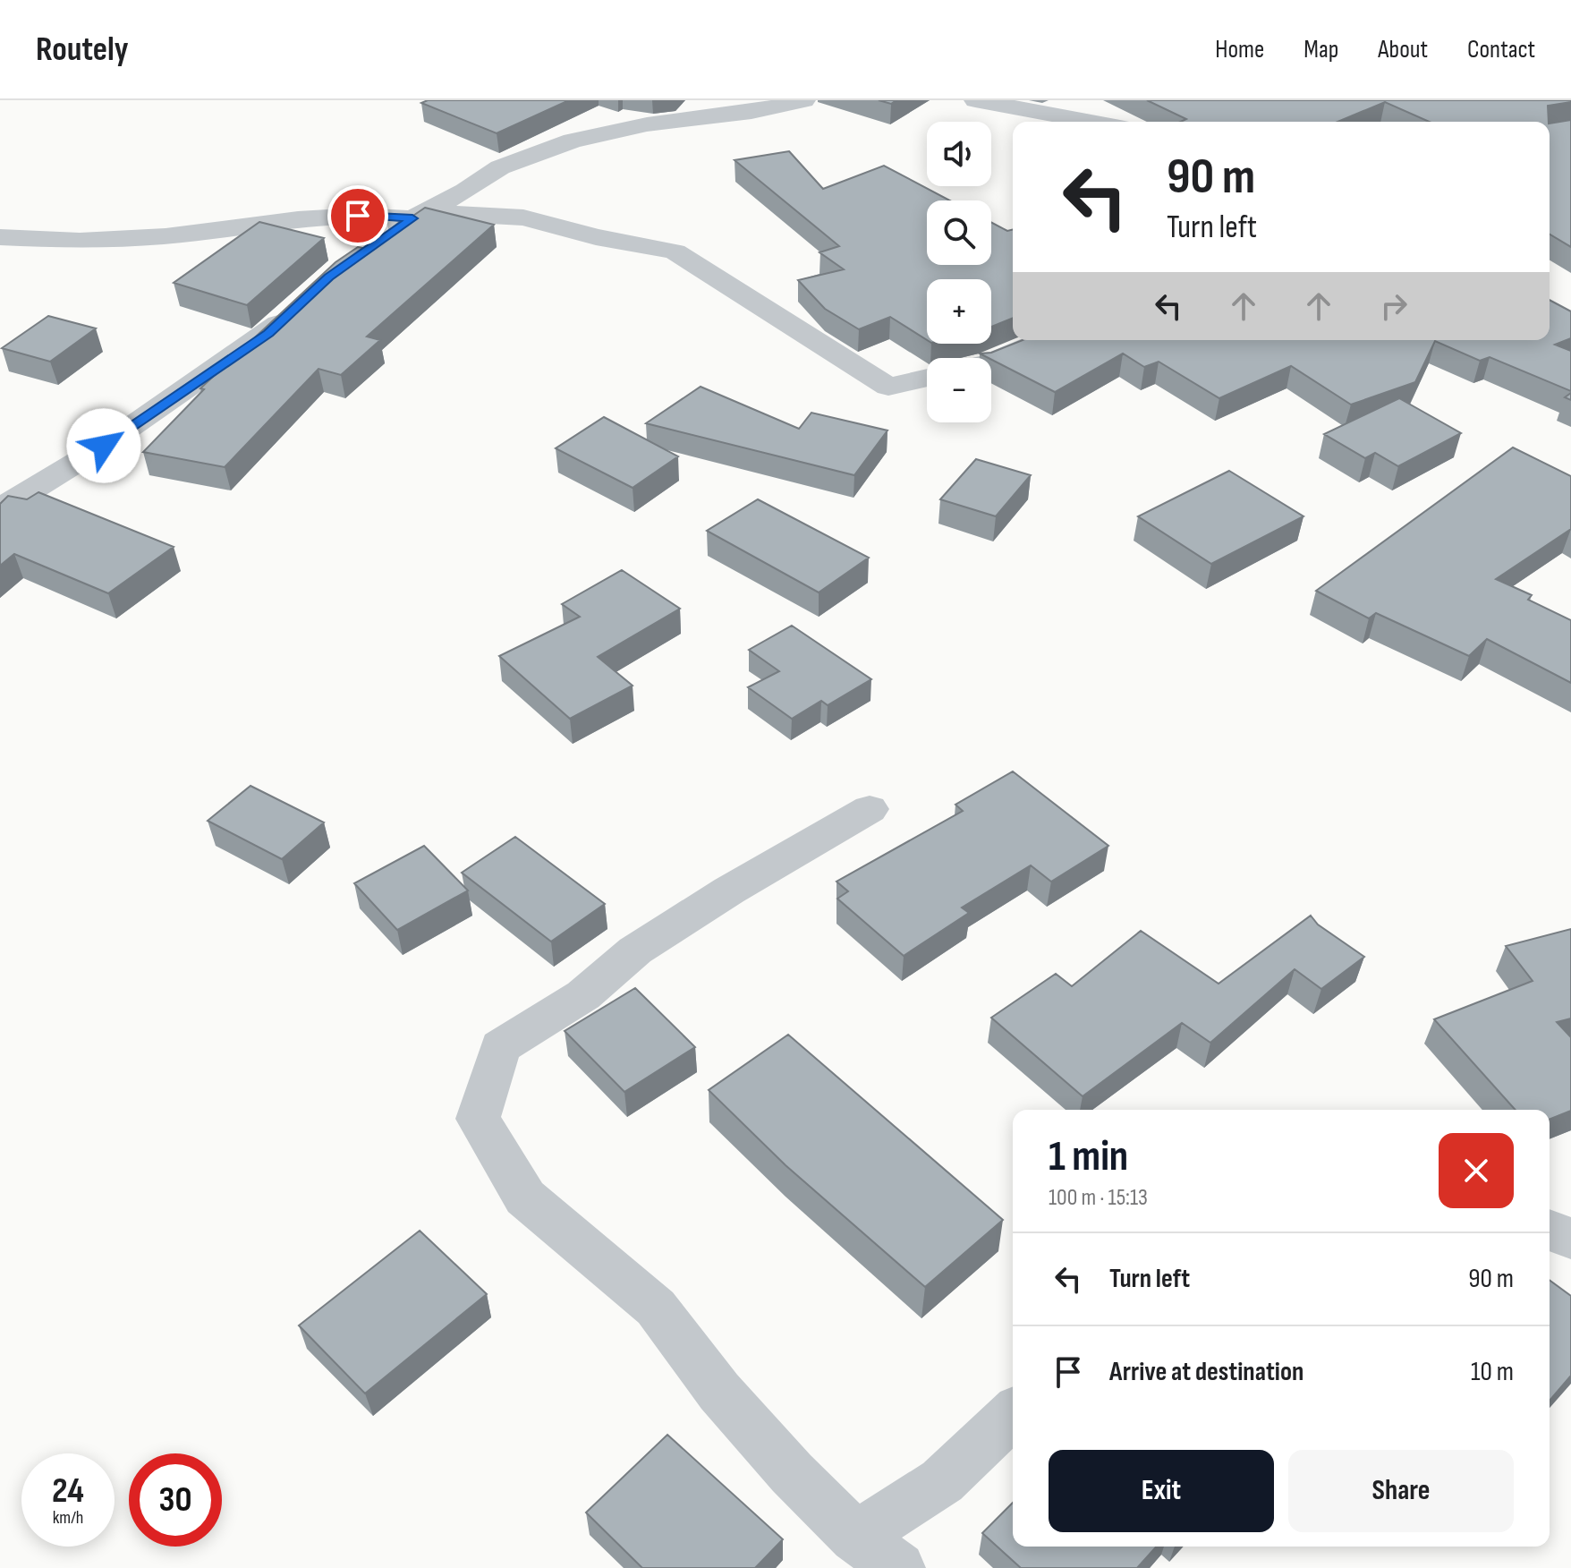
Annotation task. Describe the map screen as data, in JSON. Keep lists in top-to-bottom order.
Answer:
{
  "page": {
    "header": "Routely",
    "nav": [
      "Home",
      "Map",
      "About",
      "Contact"
    ],
    "map_buttons": ["+", "−"],
    "turn": ["90 m", "Turn left"],
    "heading": ["1 min", "100 m · 15:13"],
    "list": [
      {
        "name": "Turn left",
        "value": "90 m"
      },
      {
        "name": "Arrive at destination",
        "value": "10 m"
      }
    ],
    "buttons": ["Exit", "Share"],
    "speed": "24 km/h",
    "limit": "30"
  }
}
